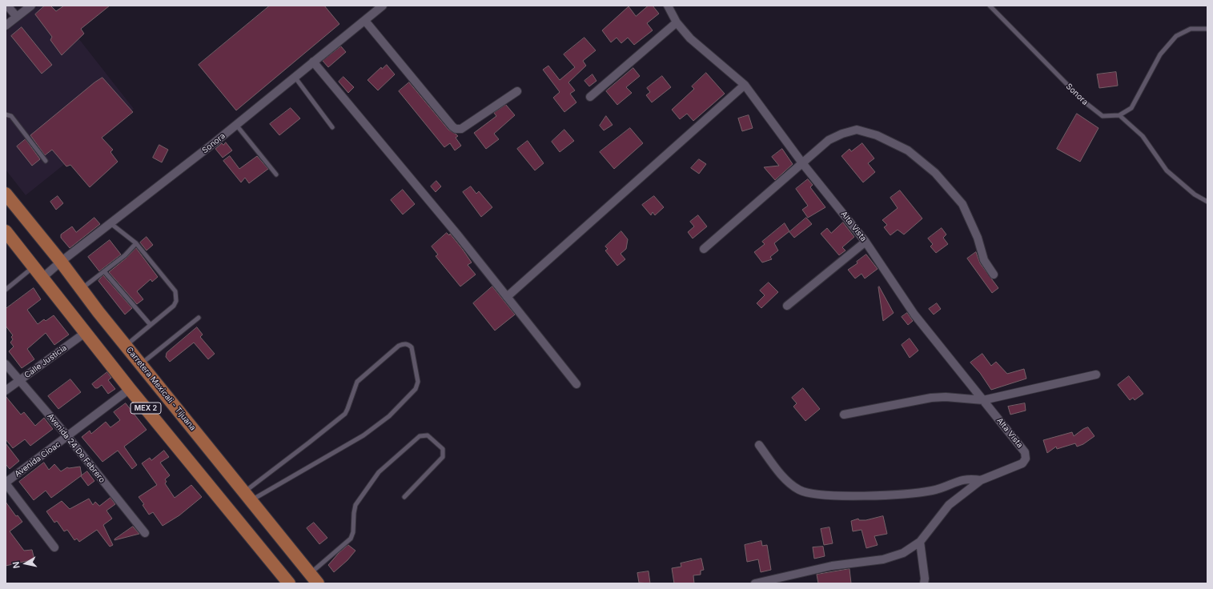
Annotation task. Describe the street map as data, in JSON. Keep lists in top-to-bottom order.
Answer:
{
  "streets": {
    "main road": ["Carretera Mexicali - Tijuana", "MEX 2"],
    "street": [
      "Sonora",
      "Alta Vista",
      "Calle Justicia",
      "Avenida 24 De Febrero",
      "Avenida Cioac"
    ]
  },
  "crossings": [
    ["Sonora", "Carretera Mexicali - Tijuana"],
    ["Sonora", "MEX 2"],
    ["Calle Justicia", "MEX 2"],
    ["Calle Justicia", "Avenida 24 De Febrero"],
    ["MEX 2", "Avenida Cioac"],
    ["Avenida 24 De Febrero", "Avenida Cioac"]
  ],
  "north": "left"
}
